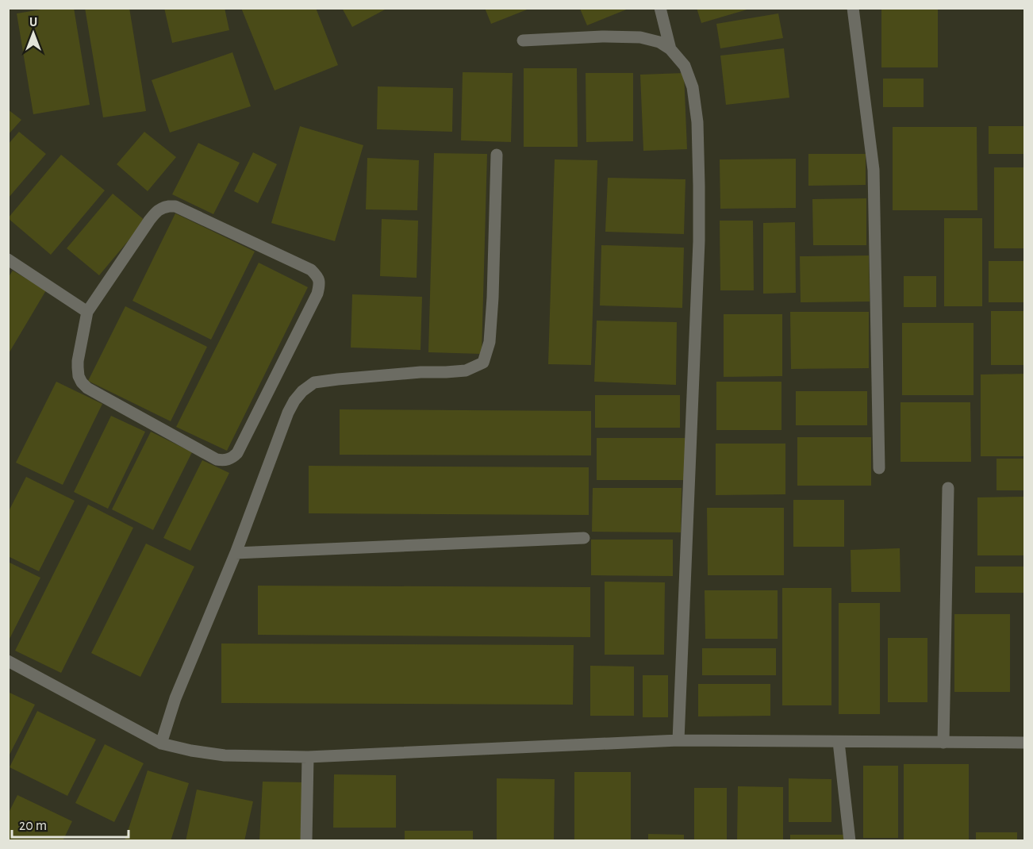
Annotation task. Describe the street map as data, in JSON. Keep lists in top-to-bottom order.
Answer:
{
  "scale_bar": "20 m",
  "north": "top"
}
